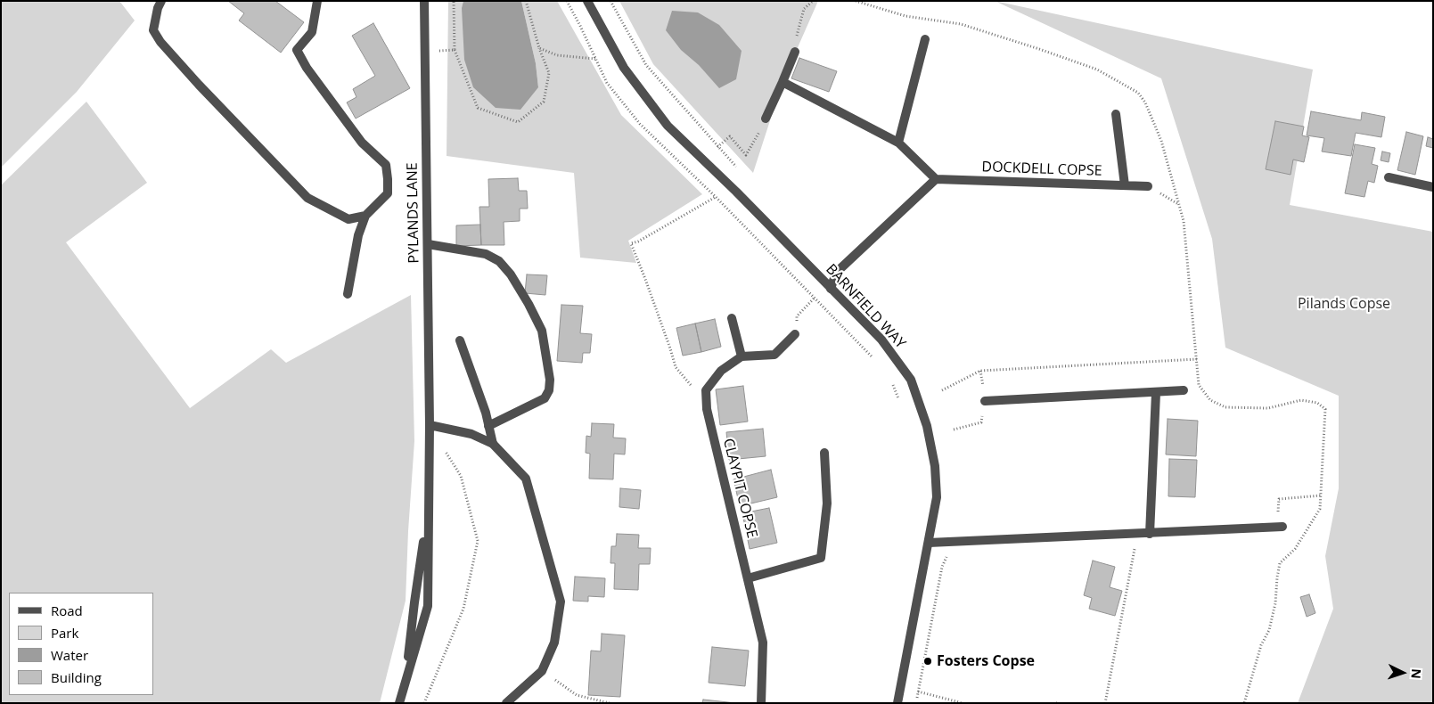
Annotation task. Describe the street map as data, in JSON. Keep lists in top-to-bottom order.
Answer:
{
  "streets": {
    "street": [
      "DOCKDELL COPSE",
      "PYLANDS LANE",
      "BARNFIELD WAY",
      "CLAYPIT COPSE"
    ]
  },
  "parks": ["Pilands Copse"],
  "places": ["Fosters Copse"],
  "legend": [
    "Road",
    "Park",
    "Water",
    "Building"
  ],
  "north": "right"
}
